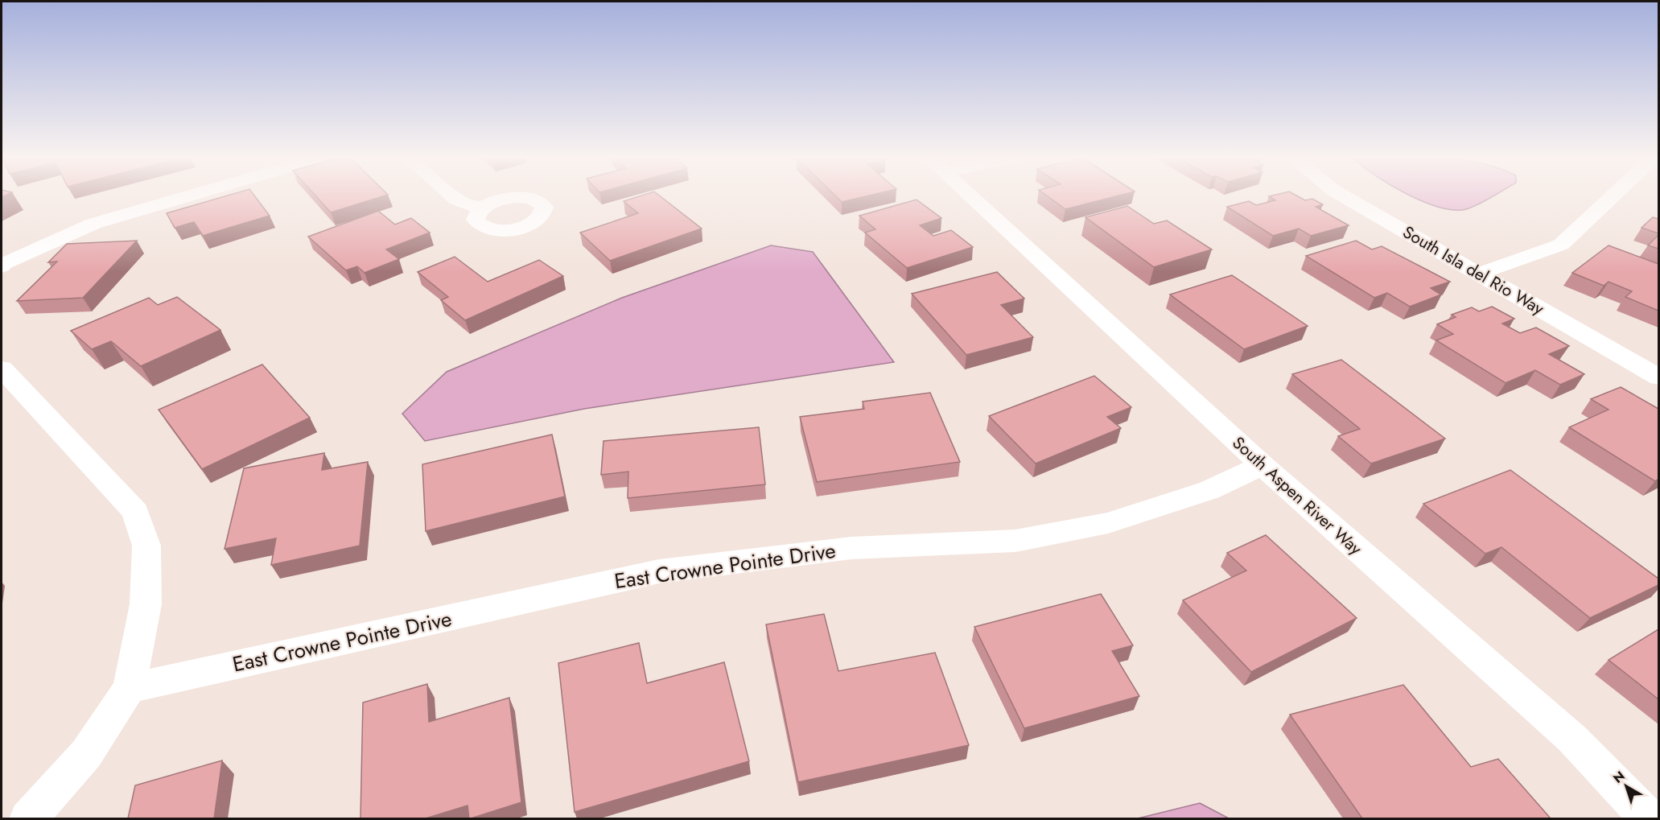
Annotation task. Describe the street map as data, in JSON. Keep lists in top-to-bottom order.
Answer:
{
  "streets": {
    "street": ["South Isla del Rio Way", "South Aspen River Way", "East Crowne Pointe Drive"]
  },
  "crossings": [
    ["South Aspen River Way", "East Crowne Pointe Drive"]
  ],
  "north": "top left"
}
